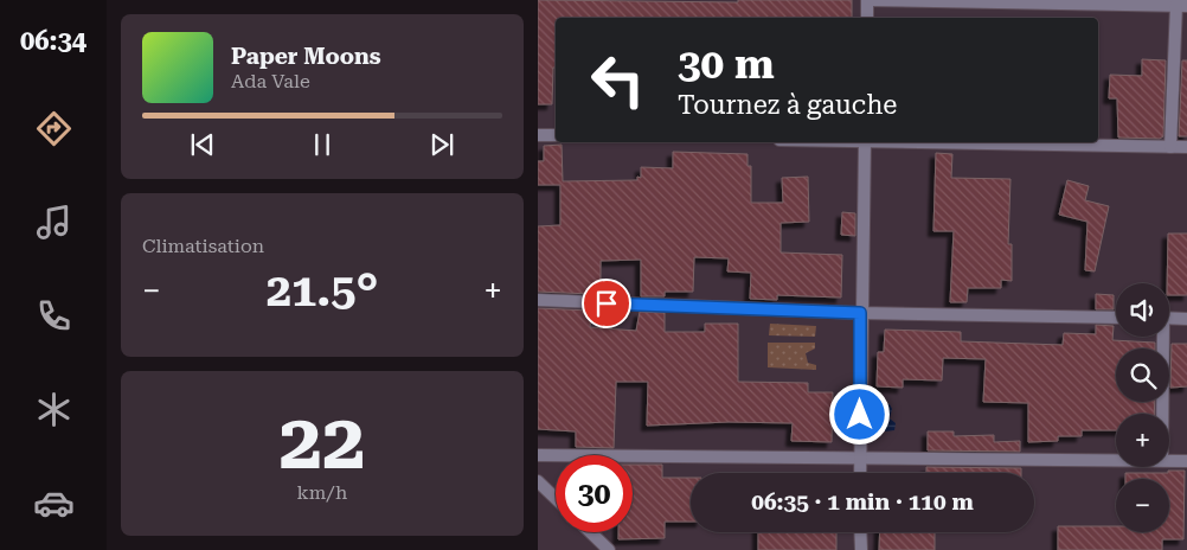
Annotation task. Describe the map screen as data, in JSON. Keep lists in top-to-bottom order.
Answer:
{
  "page": {
    "tabs": "06:34",
    "turn": ["30 m", "Tournez à gauche"],
    "song": ["Paper Moons", "Ada Vale"],
    "tile": [
      "Climatisation",
      ["22", "km/h"]
    ],
    "heat": ["−", "21.5°", "+"],
    "map_buttons": ["+", "−"],
    "limit": "30",
    "trip": "06:35 · 1 min · 110 m"
  }
}
